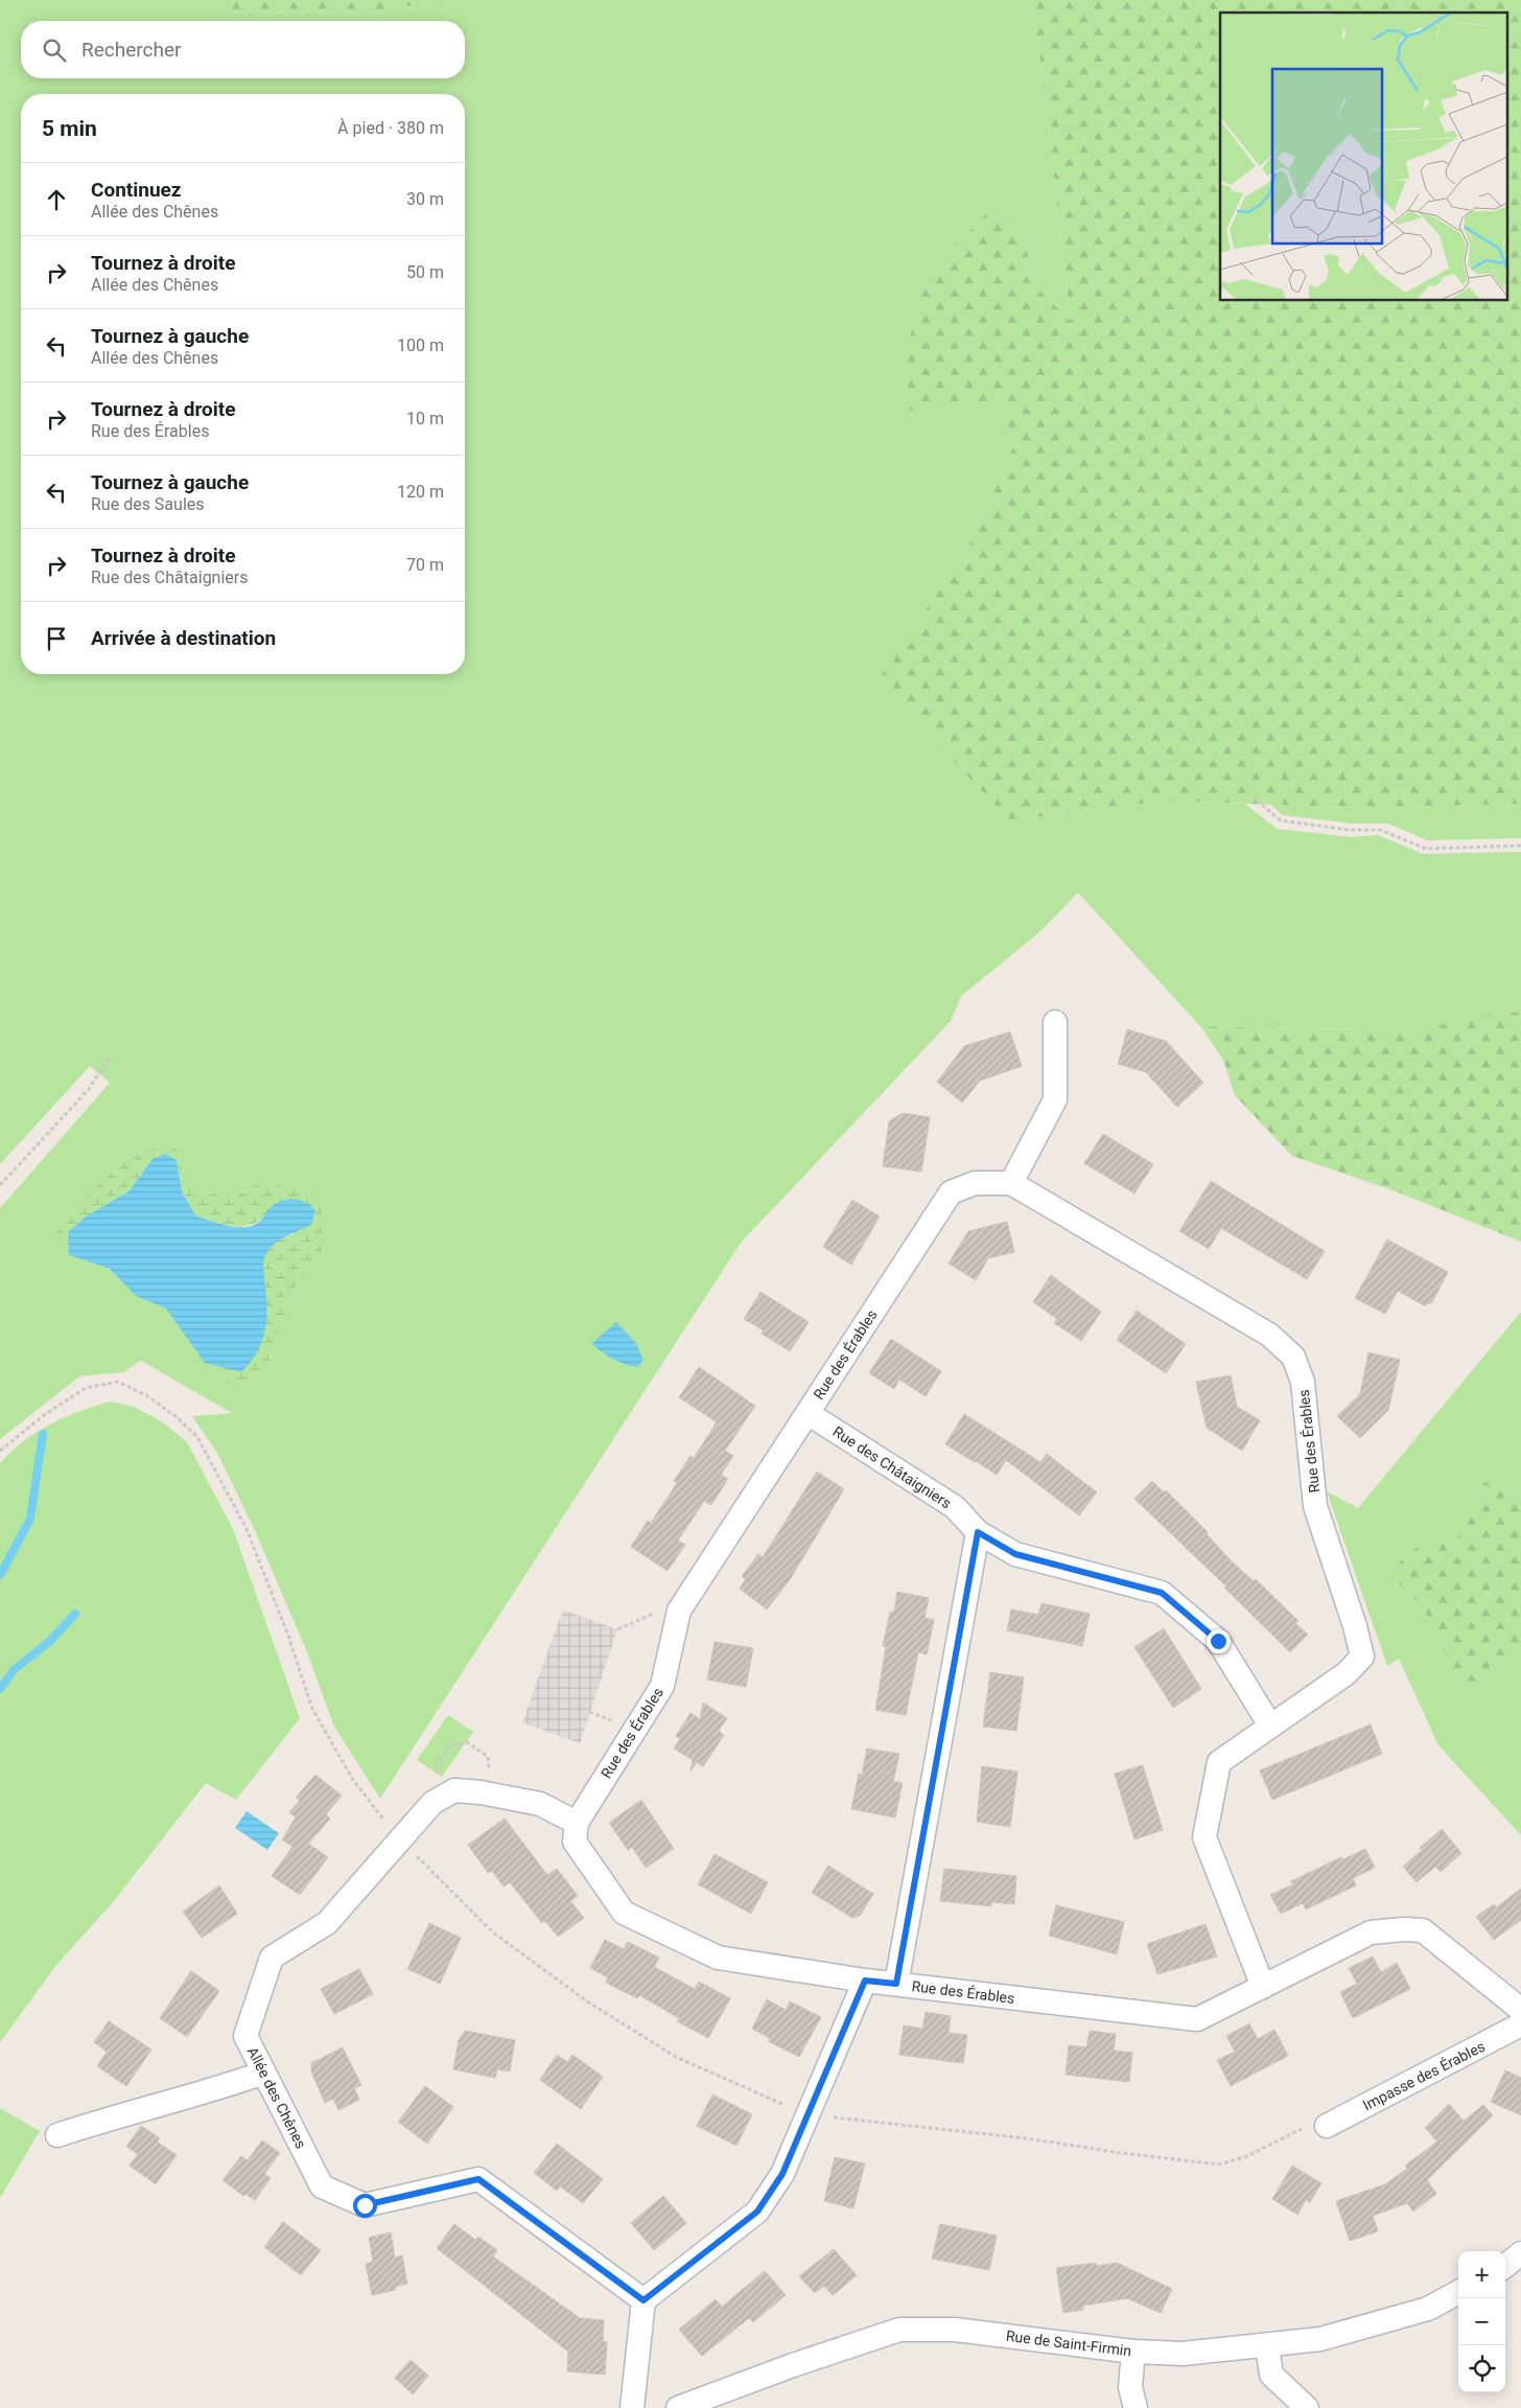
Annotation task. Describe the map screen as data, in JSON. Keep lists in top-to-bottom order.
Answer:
{
  "streets": {
    "street": [
      "Rue des Érables",
      "Rue des Châtaigniers",
      "Impasse des Érables",
      "Allée des Chênes",
      "Rue de Saint-Firmin"
    ]
  },
  "crossings": [
    ["Rue des Érables", "Rue des Châtaigniers"],
    ["Rue des Érables", "Allée des Chênes"]
  ],
  "page": {
    "search": "Rechercher",
    "heading": ["5 min", "À pied · 380 m"],
    "list": [
      ["Continuez", "Allée des Chênes", "30 m"],
      ["Tournez à droite", "Allée des Chênes", "50 m"],
      ["Tournez à gauche", "Allée des Chênes", "100 m"],
      ["Tournez à droite", "Rue des Érables", "10 m"],
      ["Tournez à gauche", "Rue des Saules", "120 m"],
      ["Tournez à droite", "Rue des Châtaigniers", "70 m"],
      "Arrivée à destination"
    ],
    "map_buttons": ["+", "−"]
  }
}
